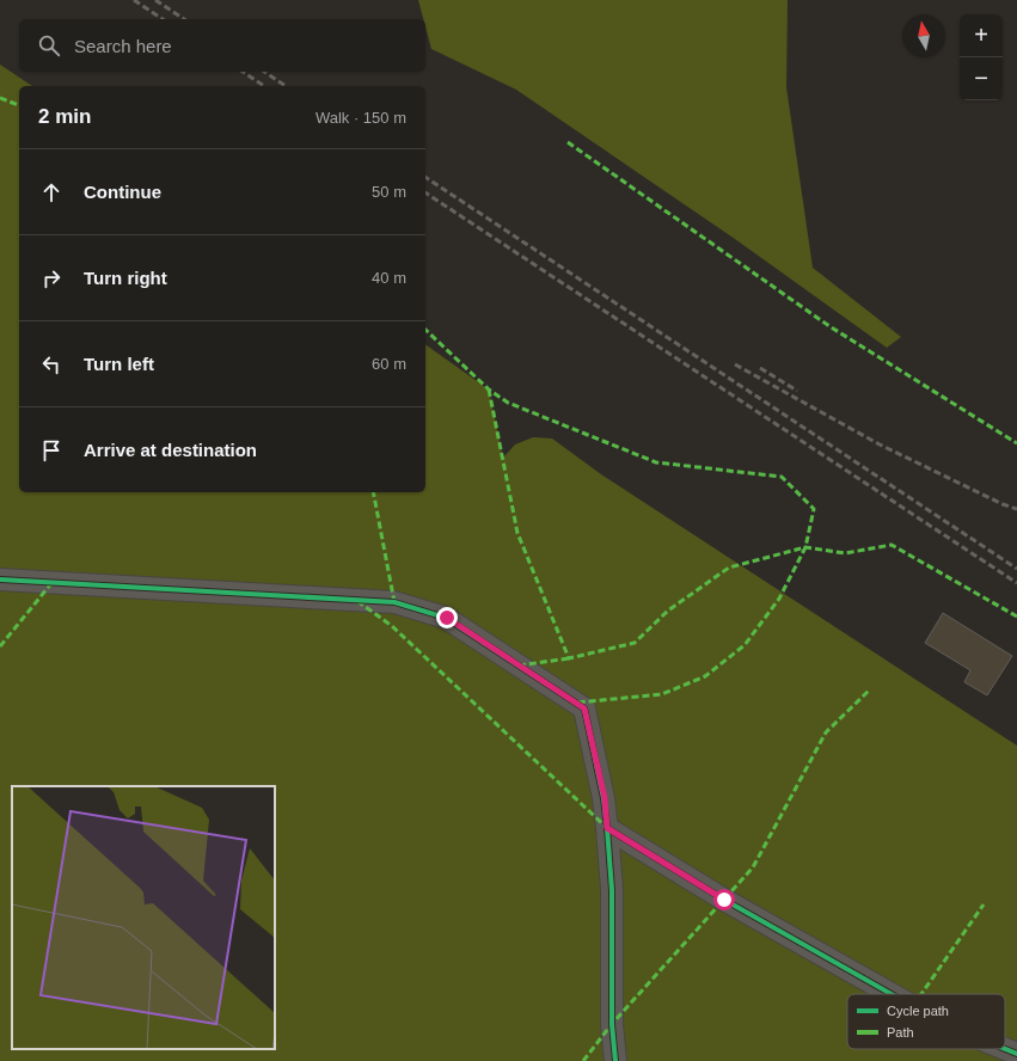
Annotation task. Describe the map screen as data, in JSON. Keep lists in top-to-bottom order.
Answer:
{
  "legend": ["Cycle path", "Path"],
  "north": "top",
  "page": {
    "map_buttons": ["+", "−"],
    "search": "Search here",
    "heading": ["2 min", "Walk · 150 m"],
    "list": [
      ["Continue", "50 m"],
      ["Turn right", "40 m"],
      ["Turn left", "60 m"],
      "Arrive at destination"
    ]
  }
}
